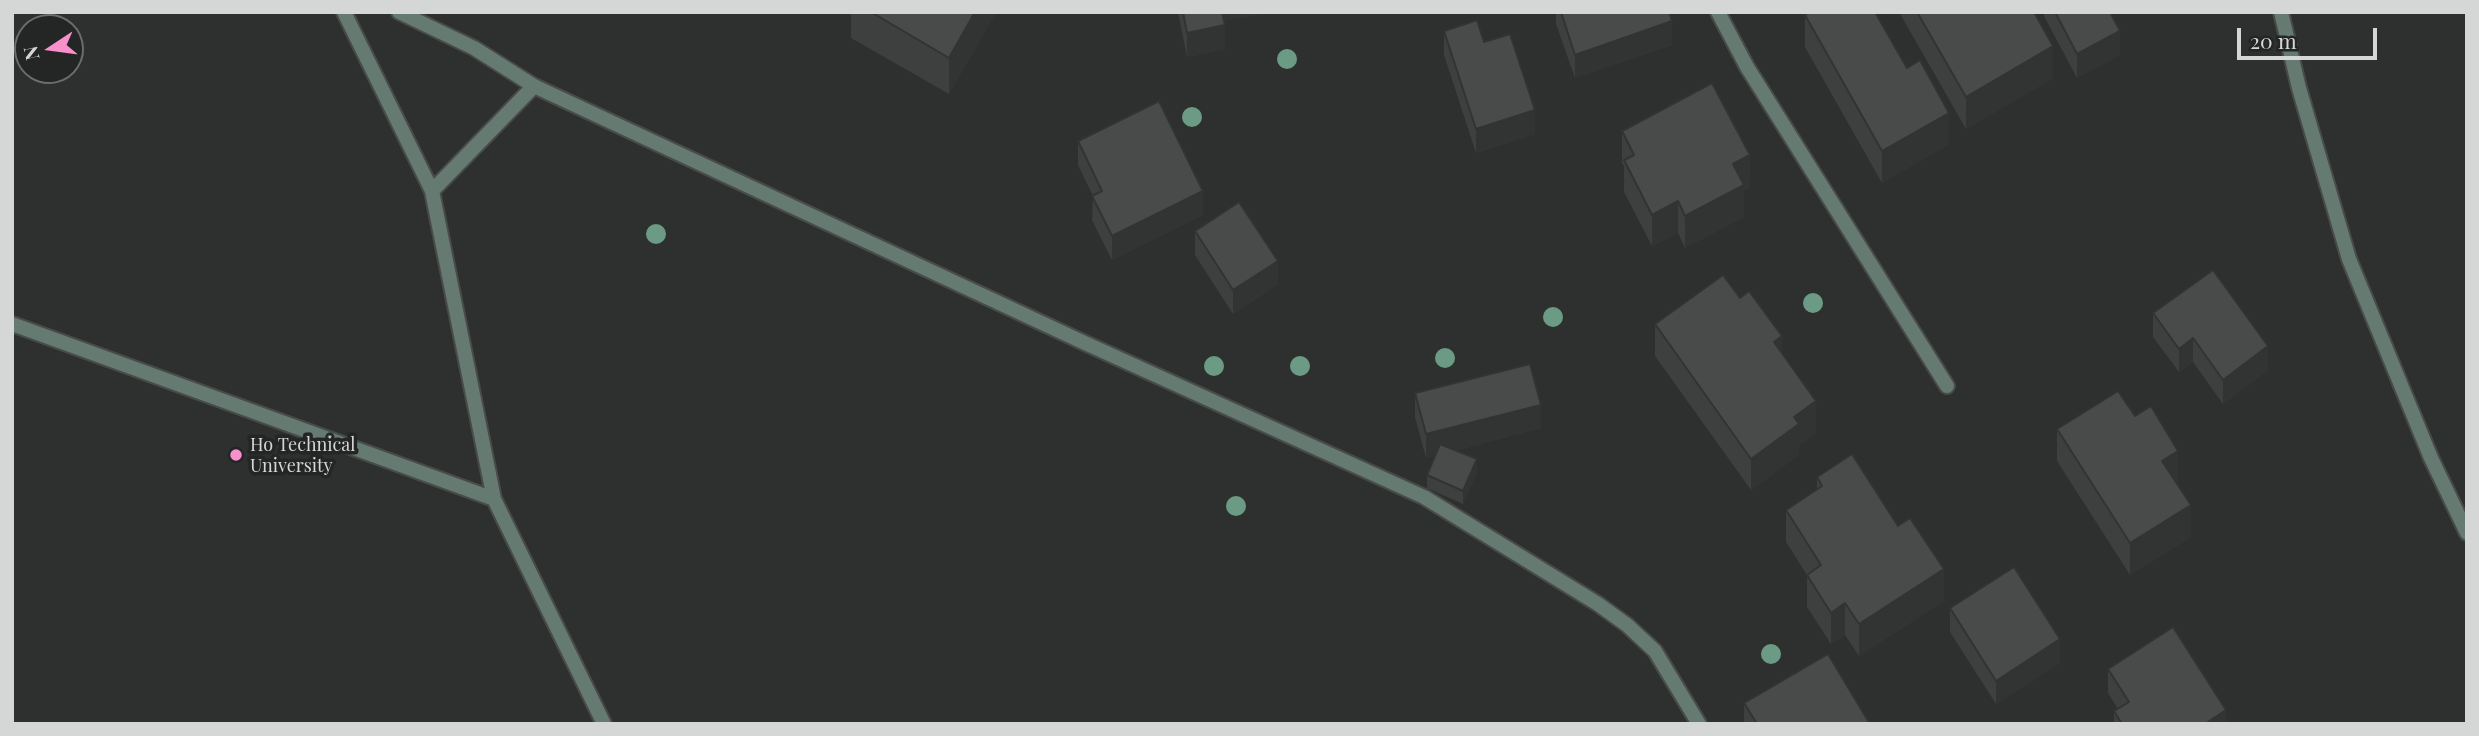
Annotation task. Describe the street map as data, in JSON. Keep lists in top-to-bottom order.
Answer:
{
  "places": ["Ho Technical University"],
  "scale_bar": "20 m",
  "north": "left"
}
